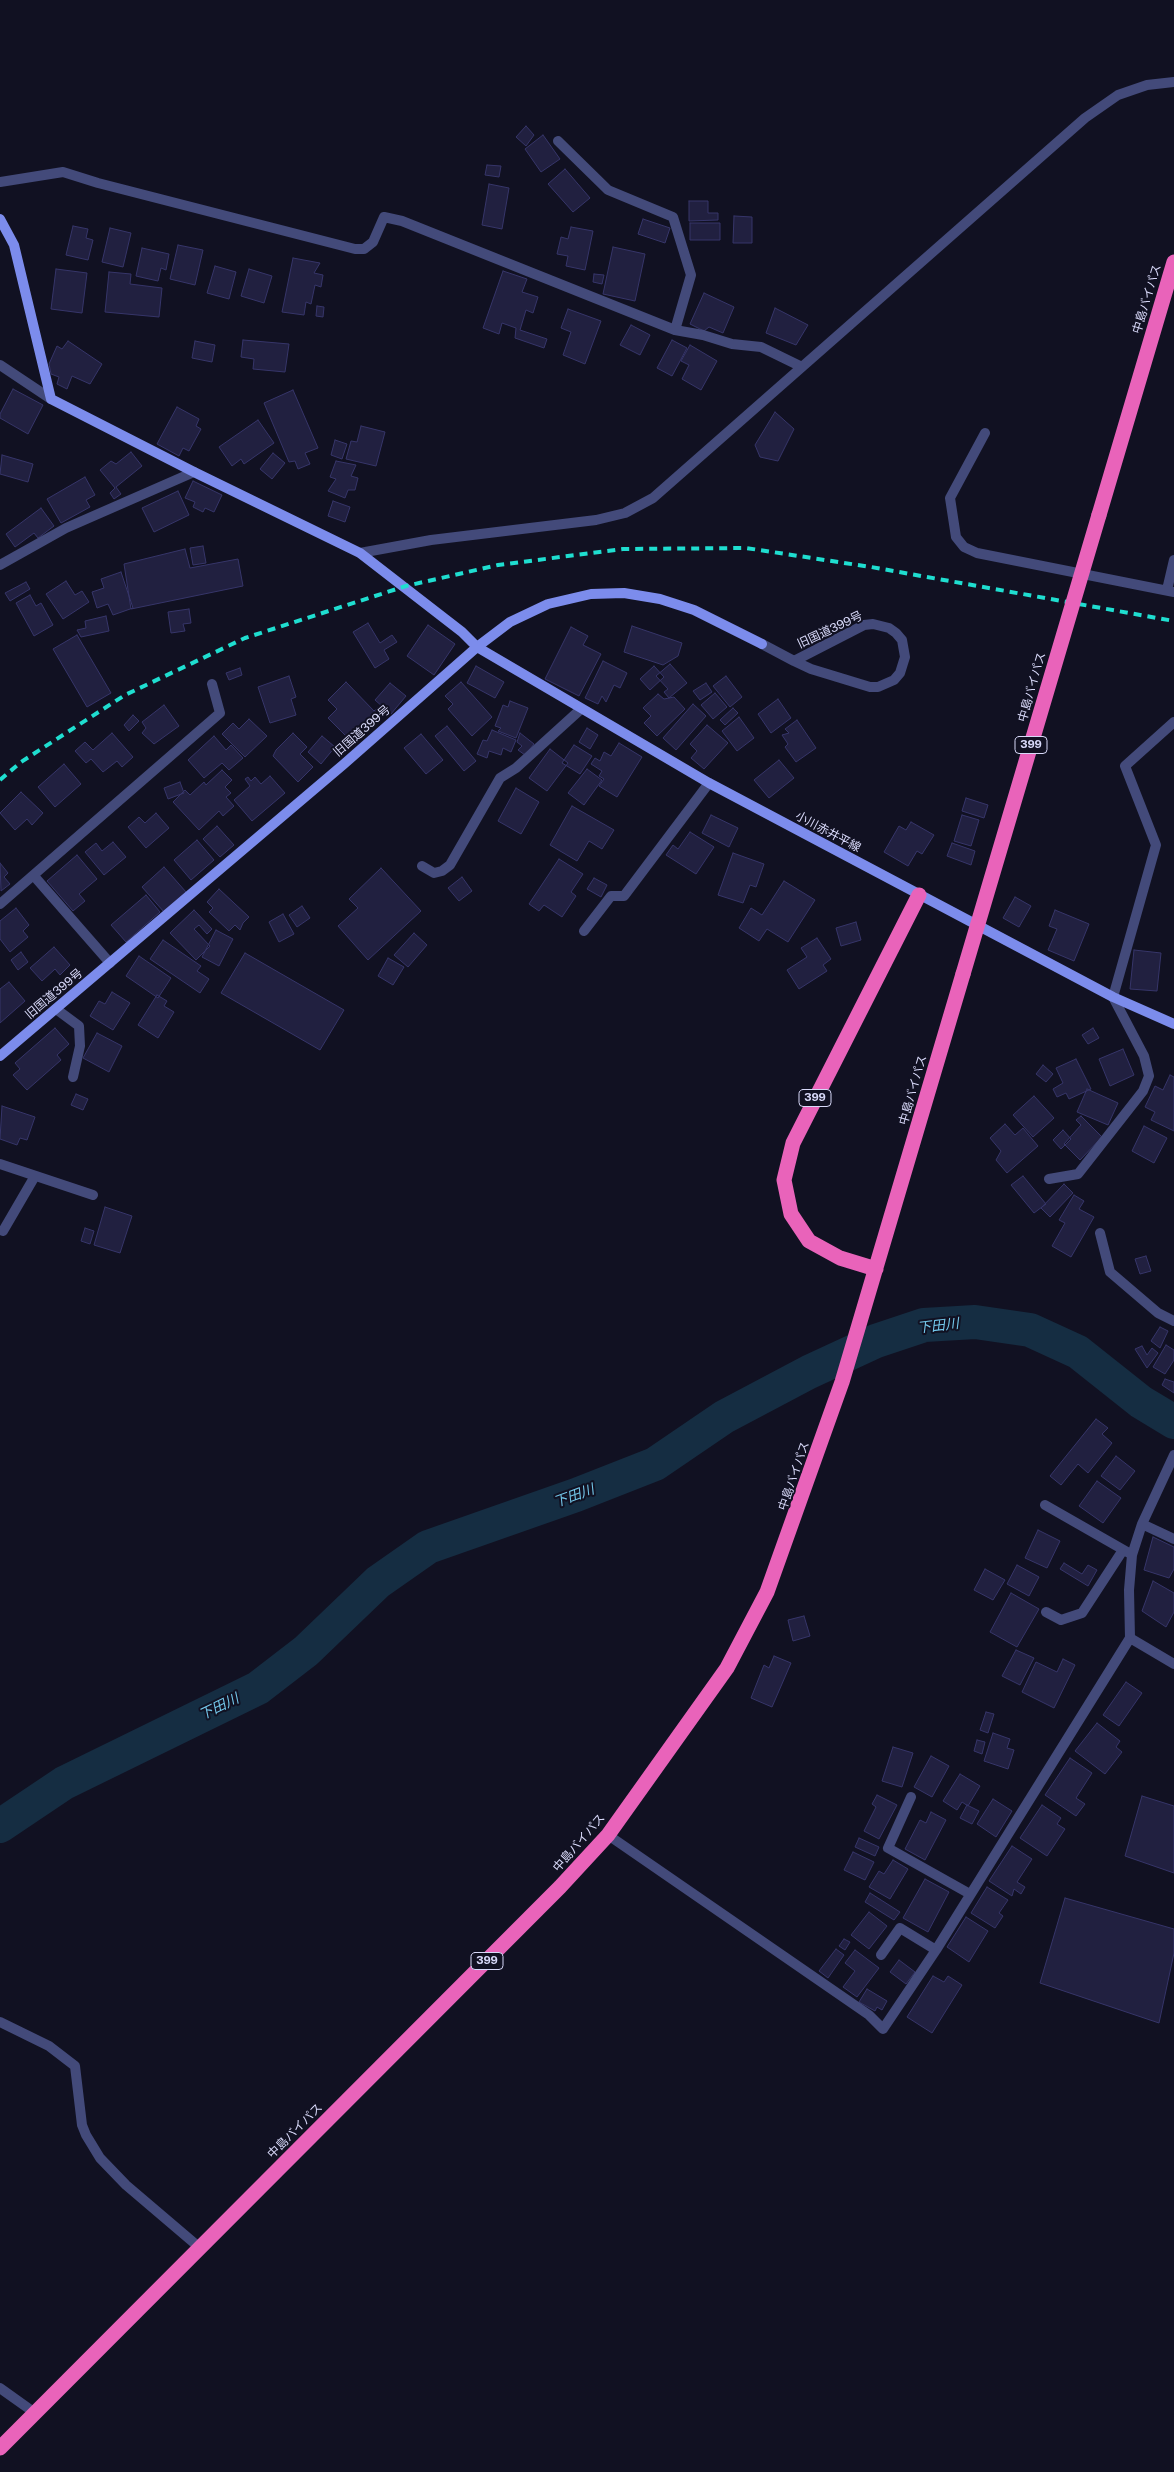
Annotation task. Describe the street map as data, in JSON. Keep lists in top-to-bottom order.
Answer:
{
  "streets": {
    "highway": ["中島バイパス", "399"],
    "street": ["旧国道399号", "小川赤井平線"]
  },
  "crossings": [
    ["中島バイパス", "399"],
    ["旧国道399号", "小川赤井平線"],
    ["399", "小川赤井平線"]
  ],
  "water": ["下田川"]
}
